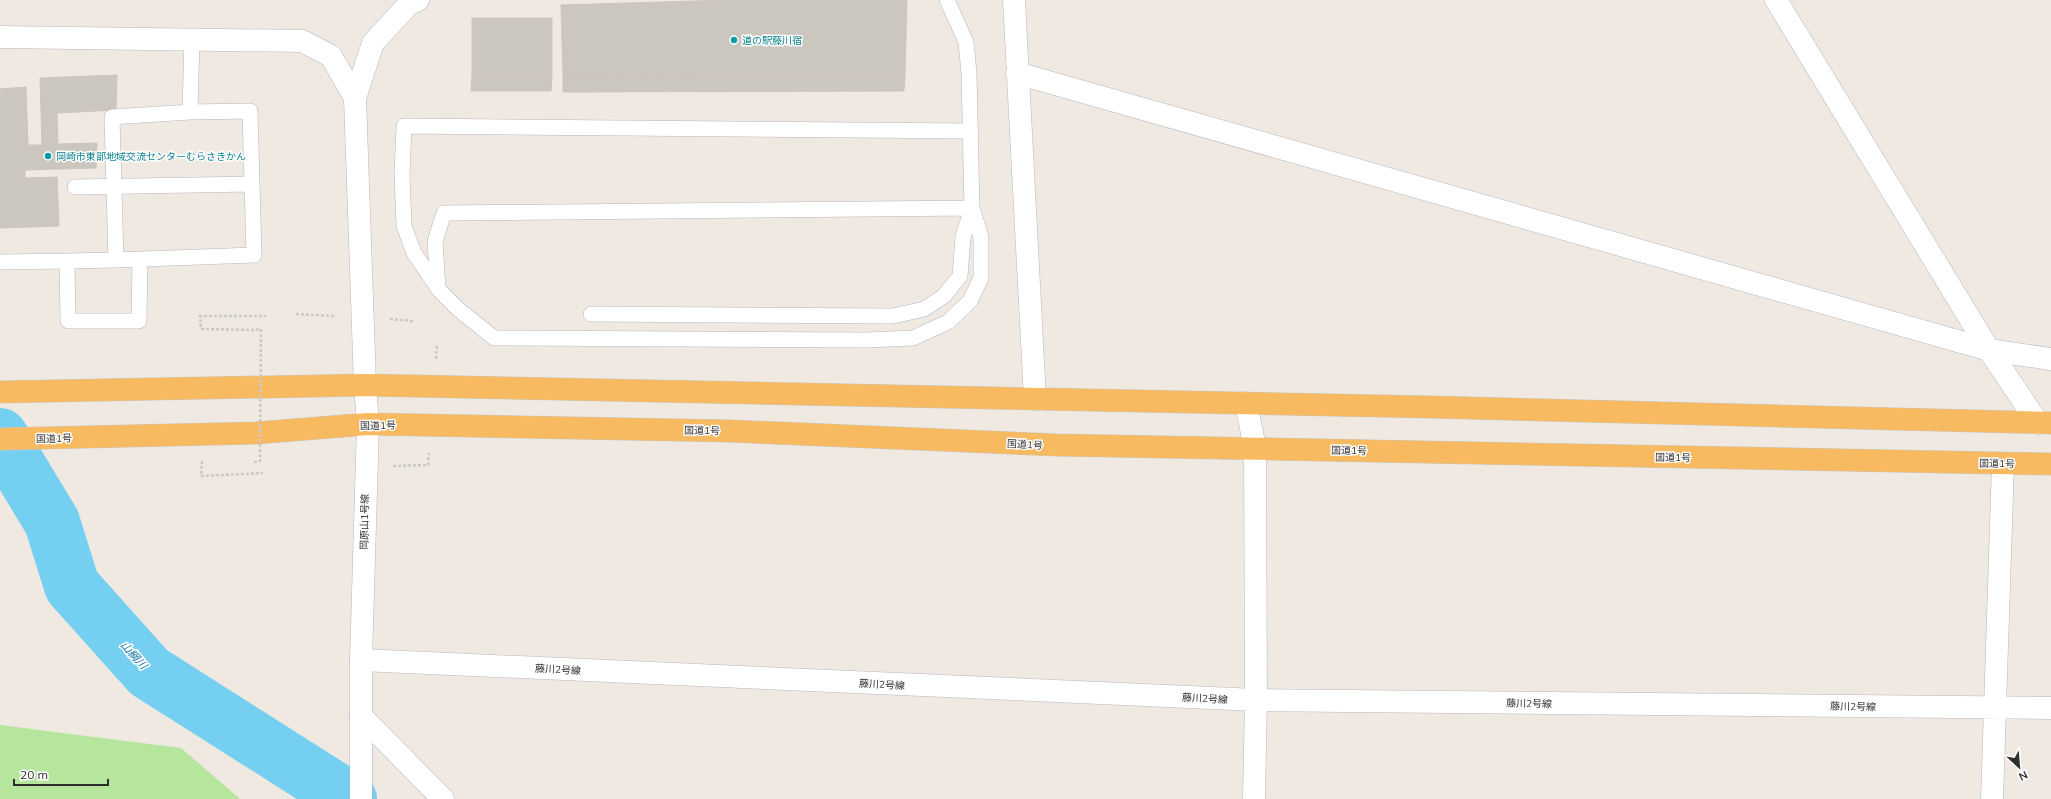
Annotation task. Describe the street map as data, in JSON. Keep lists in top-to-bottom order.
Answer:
{
  "streets": {
    "highway": ["国道1号"],
    "street": ["岡原山1号線", "藤川2号線"]
  },
  "crossings": [
    ["国道1号", "岡原山1号線"],
    ["岡原山1号線", "藤川2号線"]
  ],
  "water": ["山綱川"],
  "places": ["道の駅藤川宿", "岡崎市東部地域交流センターむらさきかん"],
  "scale_bar": "20 m",
  "north": "bottom right"
}
